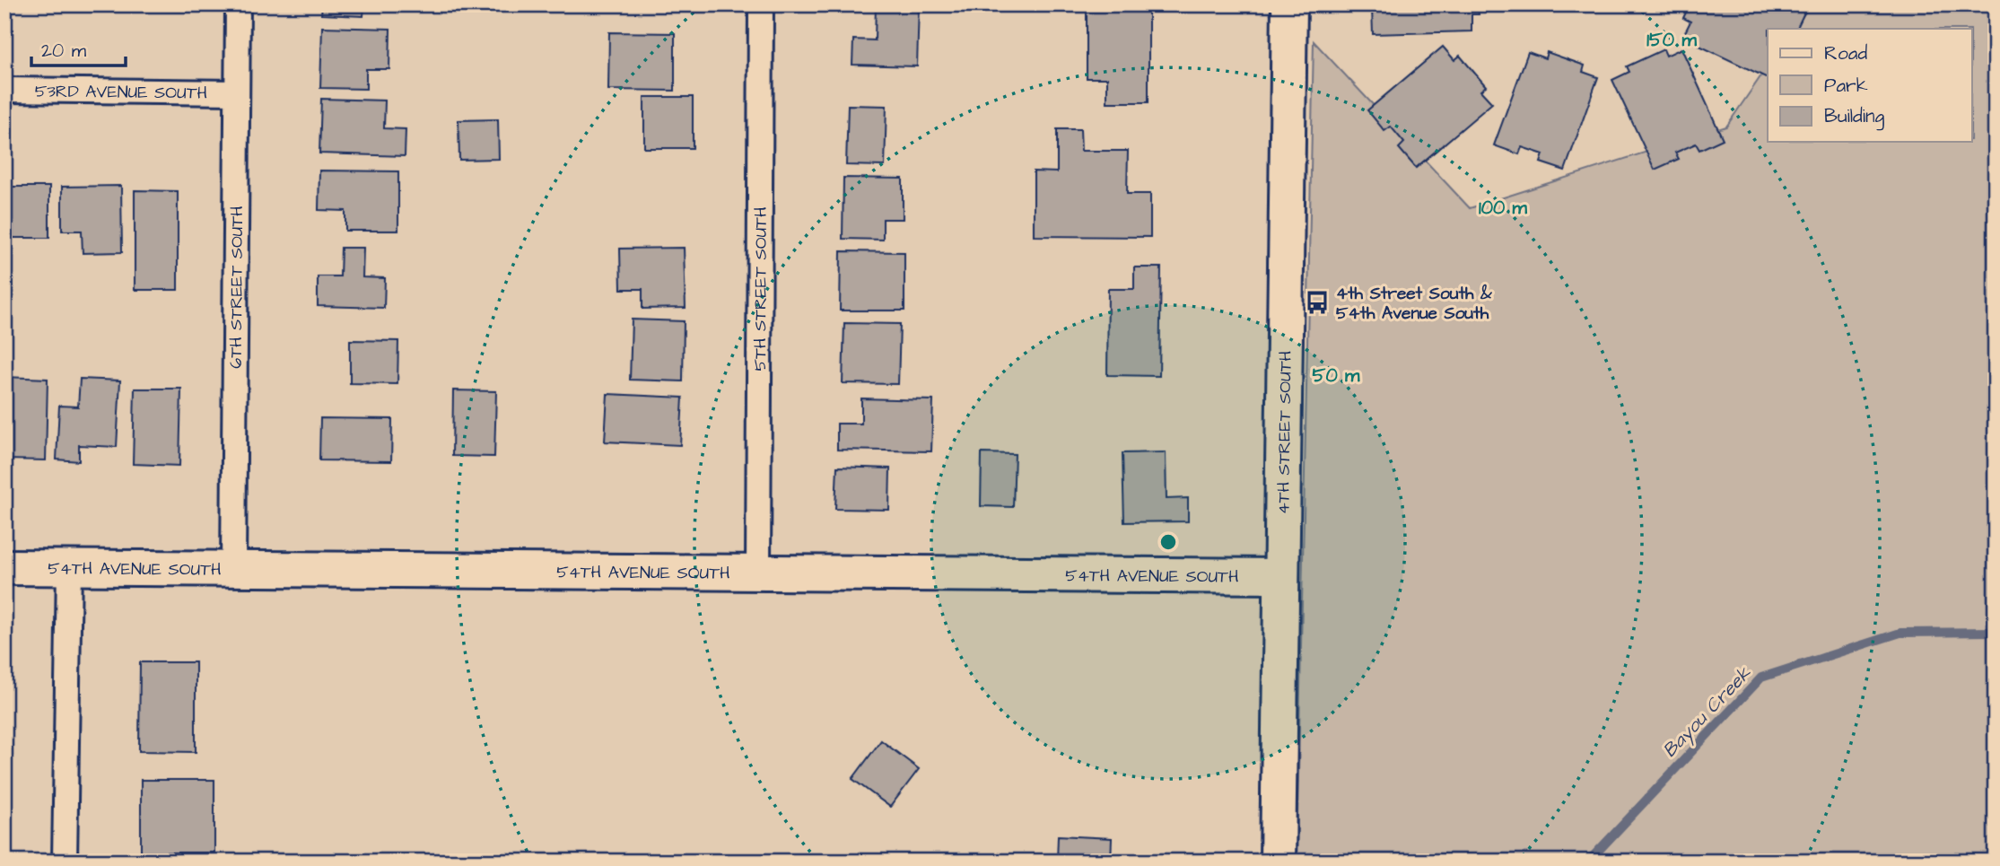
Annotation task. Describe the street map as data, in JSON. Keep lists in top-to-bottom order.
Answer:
{
  "streets": {
    "street": [
      "53RD AVENUE SOUTH",
      "6TH STREET SOUTH",
      "5TH STREET SOUTH",
      "4TH STREET SOUTH",
      "54TH AVENUE SOUTH"
    ]
  },
  "crossings": [
    ["53RD AVENUE SOUTH", "6TH STREET SOUTH"],
    ["6TH STREET SOUTH", "54TH AVENUE SOUTH"],
    ["5TH STREET SOUTH", "54TH AVENUE SOUTH"],
    ["4TH STREET SOUTH", "54TH AVENUE SOUTH"]
  ],
  "water": ["Bayou Creek"],
  "places": {
    "bus stop": ["4th Street South & 54th Avenue South"]
  },
  "legend": ["Road", "Park", "Building"],
  "scale_bar": "20 m",
  "rings": ["150 m", "100 m", "50 m"]
}
